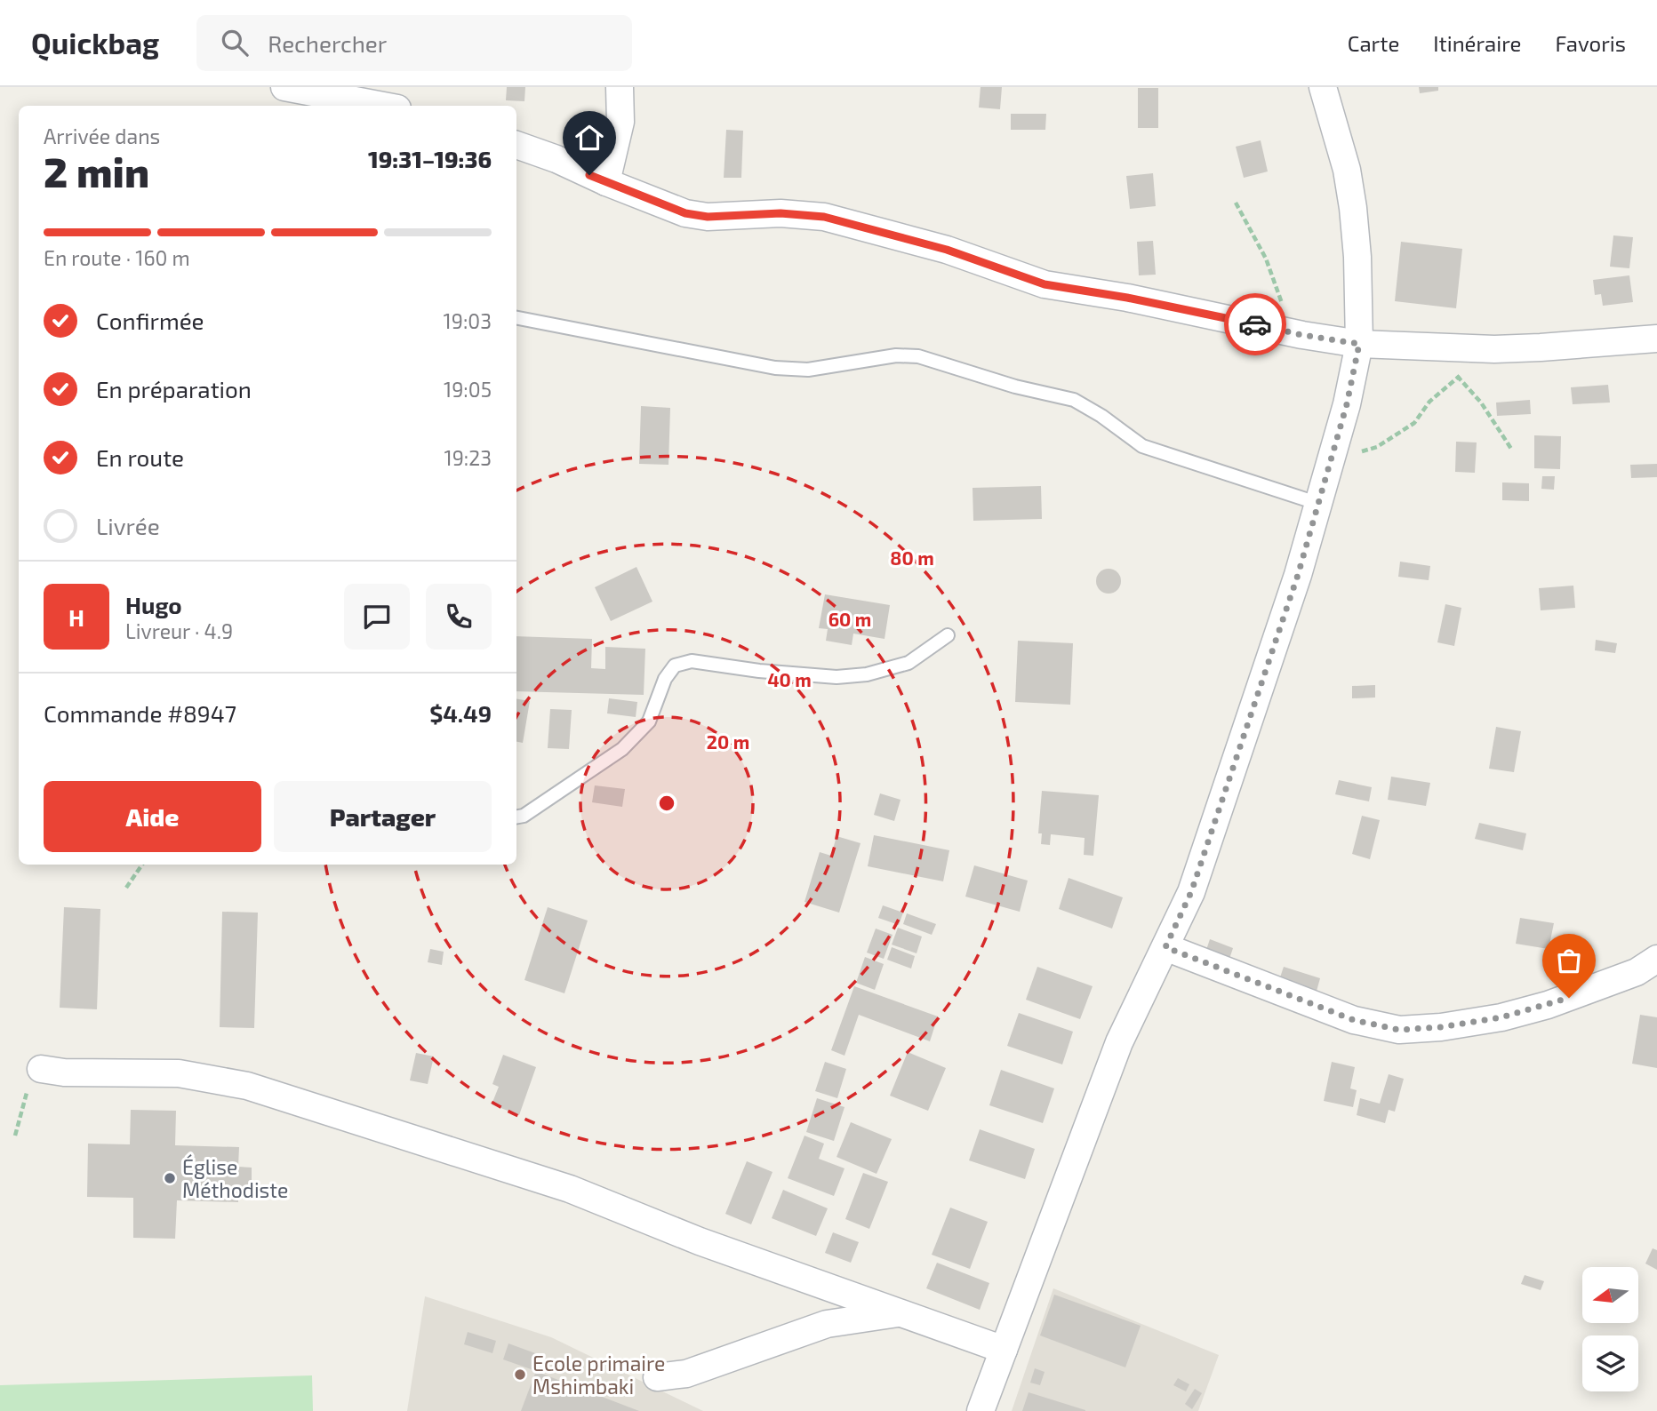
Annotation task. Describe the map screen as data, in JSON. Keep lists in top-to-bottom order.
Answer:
{
  "places": ["Église Méthodiste", "Ecole primaire Mshimbaki"],
  "north": "left",
  "page": {
    "header": "Quickbag",
    "search": "Rechercher",
    "nav": ["Carte", "Itinéraire", "Favoris"],
    "heading": ["2 min", "Arrivée dans", "19:31–19:36"],
    "panel": [
      "Hugo",
      "Livreur · 4.9",
      "Commande #8947",
      "$4.49"
    ],
    "bar": "En route · 160 m",
    "list": [
      ["Confirmée", "19:03"],
      ["En préparation", "19:05"],
      ["En route", "19:23"],
      "Livrée"
    ],
    "round": "H",
    "buttons": ["Aide", "Partager"]
  },
  "rings": [
    "80 m",
    "60 m",
    "40 m",
    "20 m"
  ]
}
